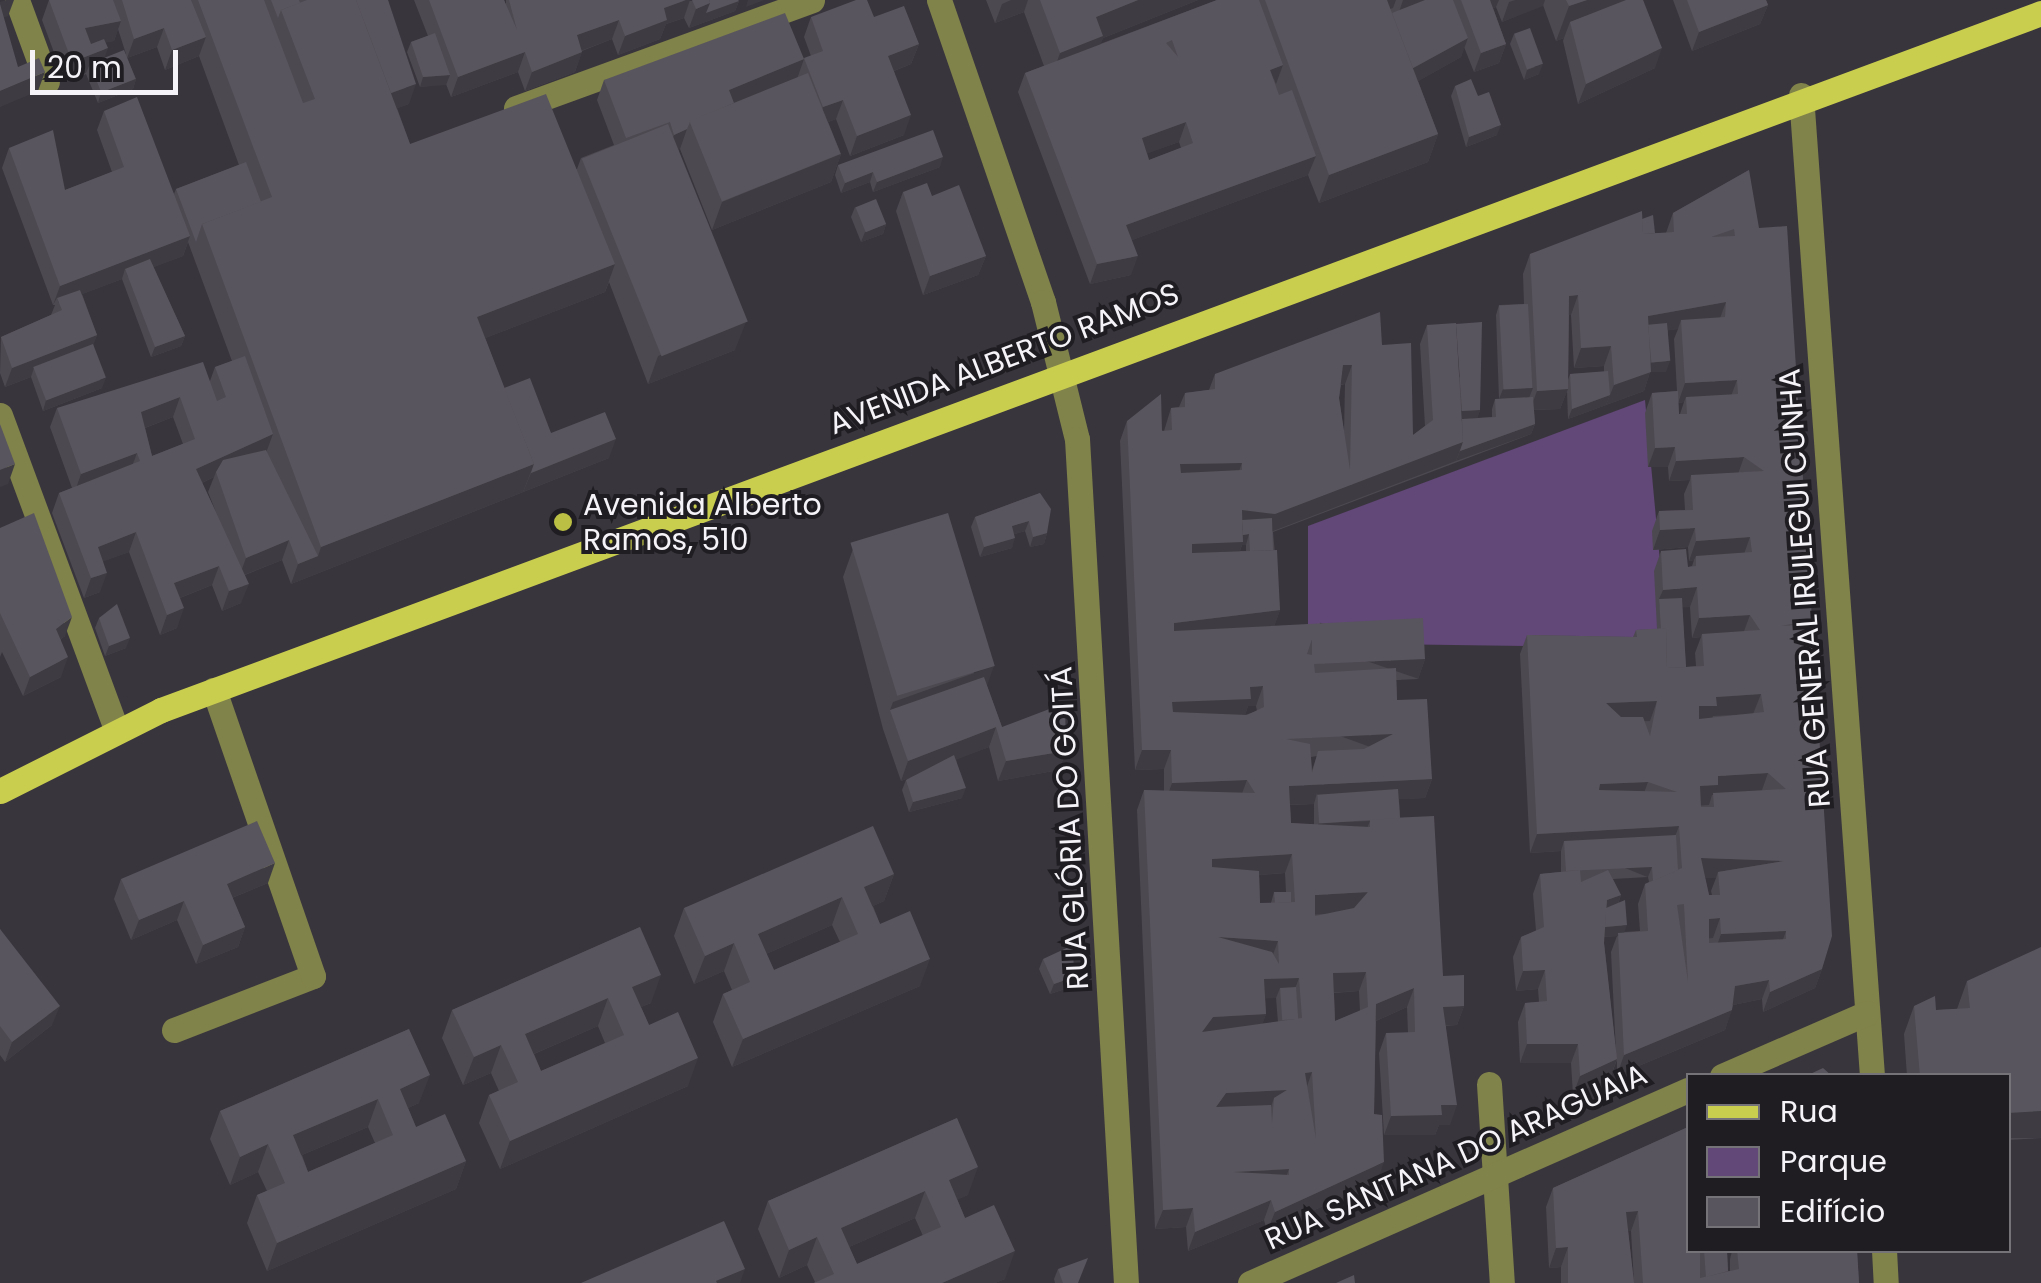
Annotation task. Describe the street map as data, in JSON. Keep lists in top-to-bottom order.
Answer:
{
  "streets": {
    "main road": ["AVENIDA ALBERTO RAMOS"],
    "street": ["RUA GENERAL IRULEGUI CUNHA", "RUA GLÓRIA DO GOITÁ", "RUA SANTANA DO ARAGUAIA"]
  },
  "crossings": [
    ["AVENIDA ALBERTO RAMOS", "RUA GENERAL IRULEGUI CUNHA"],
    ["AVENIDA ALBERTO RAMOS", "RUA GLÓRIA DO GOITÁ"]
  ],
  "places": ["Avenida Alberto Ramos, 510"],
  "legend": ["Rua", "Parque", "Edifício"],
  "scale_bar": "20 m"
}
